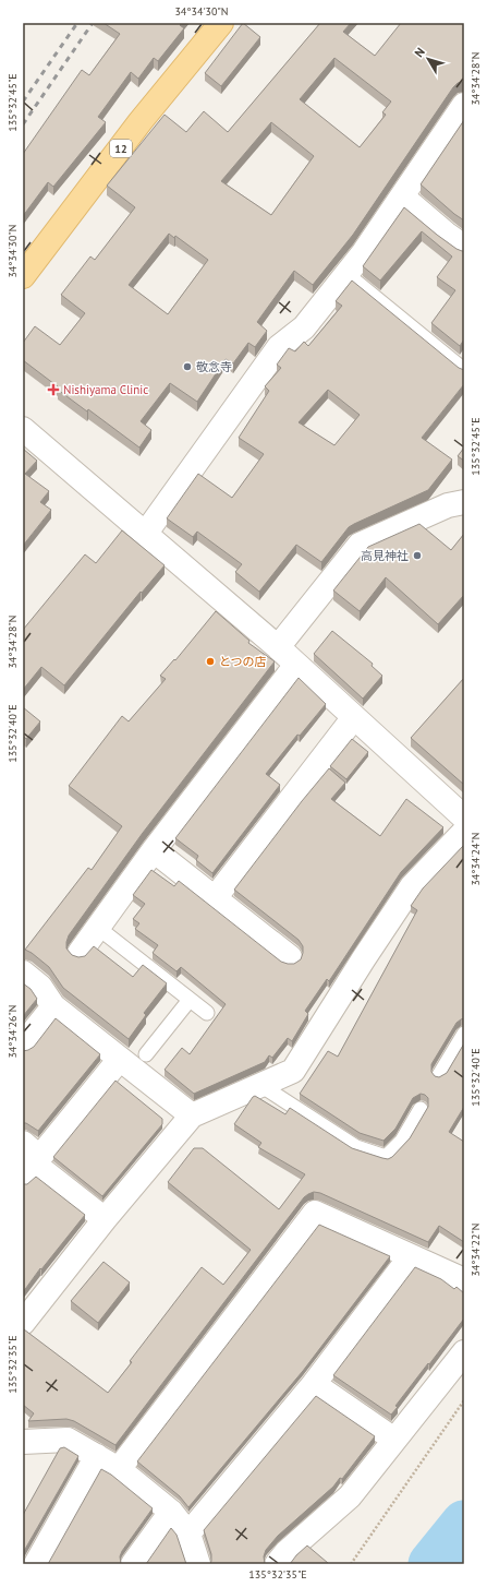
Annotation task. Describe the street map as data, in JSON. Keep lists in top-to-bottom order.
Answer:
{
  "streets": {
    "main road": ["12"]
  },
  "places": {
    "other": ["敬念寺", "高見神社", "とつの店"],
    "health": ["Nishiyama Clinic"]
  },
  "north": "top left",
  "coordinates": [
    "34°34'30\"N",
    "34°34'28\"N",
    "135°32'45\"E",
    "135°32'40\"E",
    "34°34'24\"N",
    "34°34'26\"N",
    "34°34'22\"N",
    "135°32'35\"E"
  ]
}
